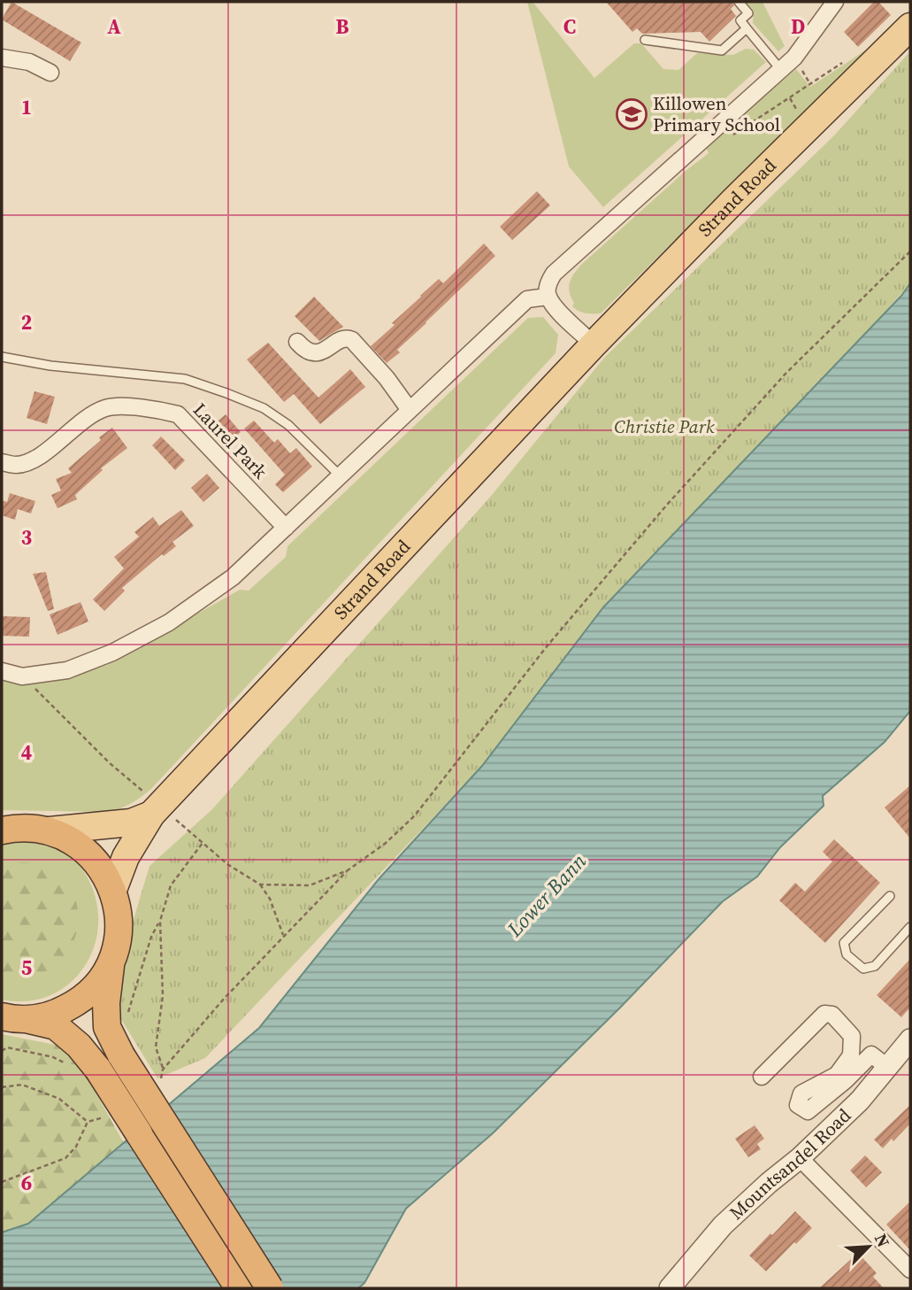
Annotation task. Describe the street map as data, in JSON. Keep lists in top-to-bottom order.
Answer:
{
  "streets": {
    "main road": ["Strand Road"],
    "street": ["Laurel Park", "Mountsandel Road"]
  },
  "water": ["Lower Bann"],
  "parks": ["Christie Park"],
  "places": {
    "school or university": ["Killowen Primary School"]
  },
  "north": "top right",
  "grid": {
    "columns": [
      "A",
      "B",
      "C",
      "D"
    ],
    "rows": [
      "1",
      "2",
      "3",
      "4",
      "5",
      "6"
    ]
  }
}
